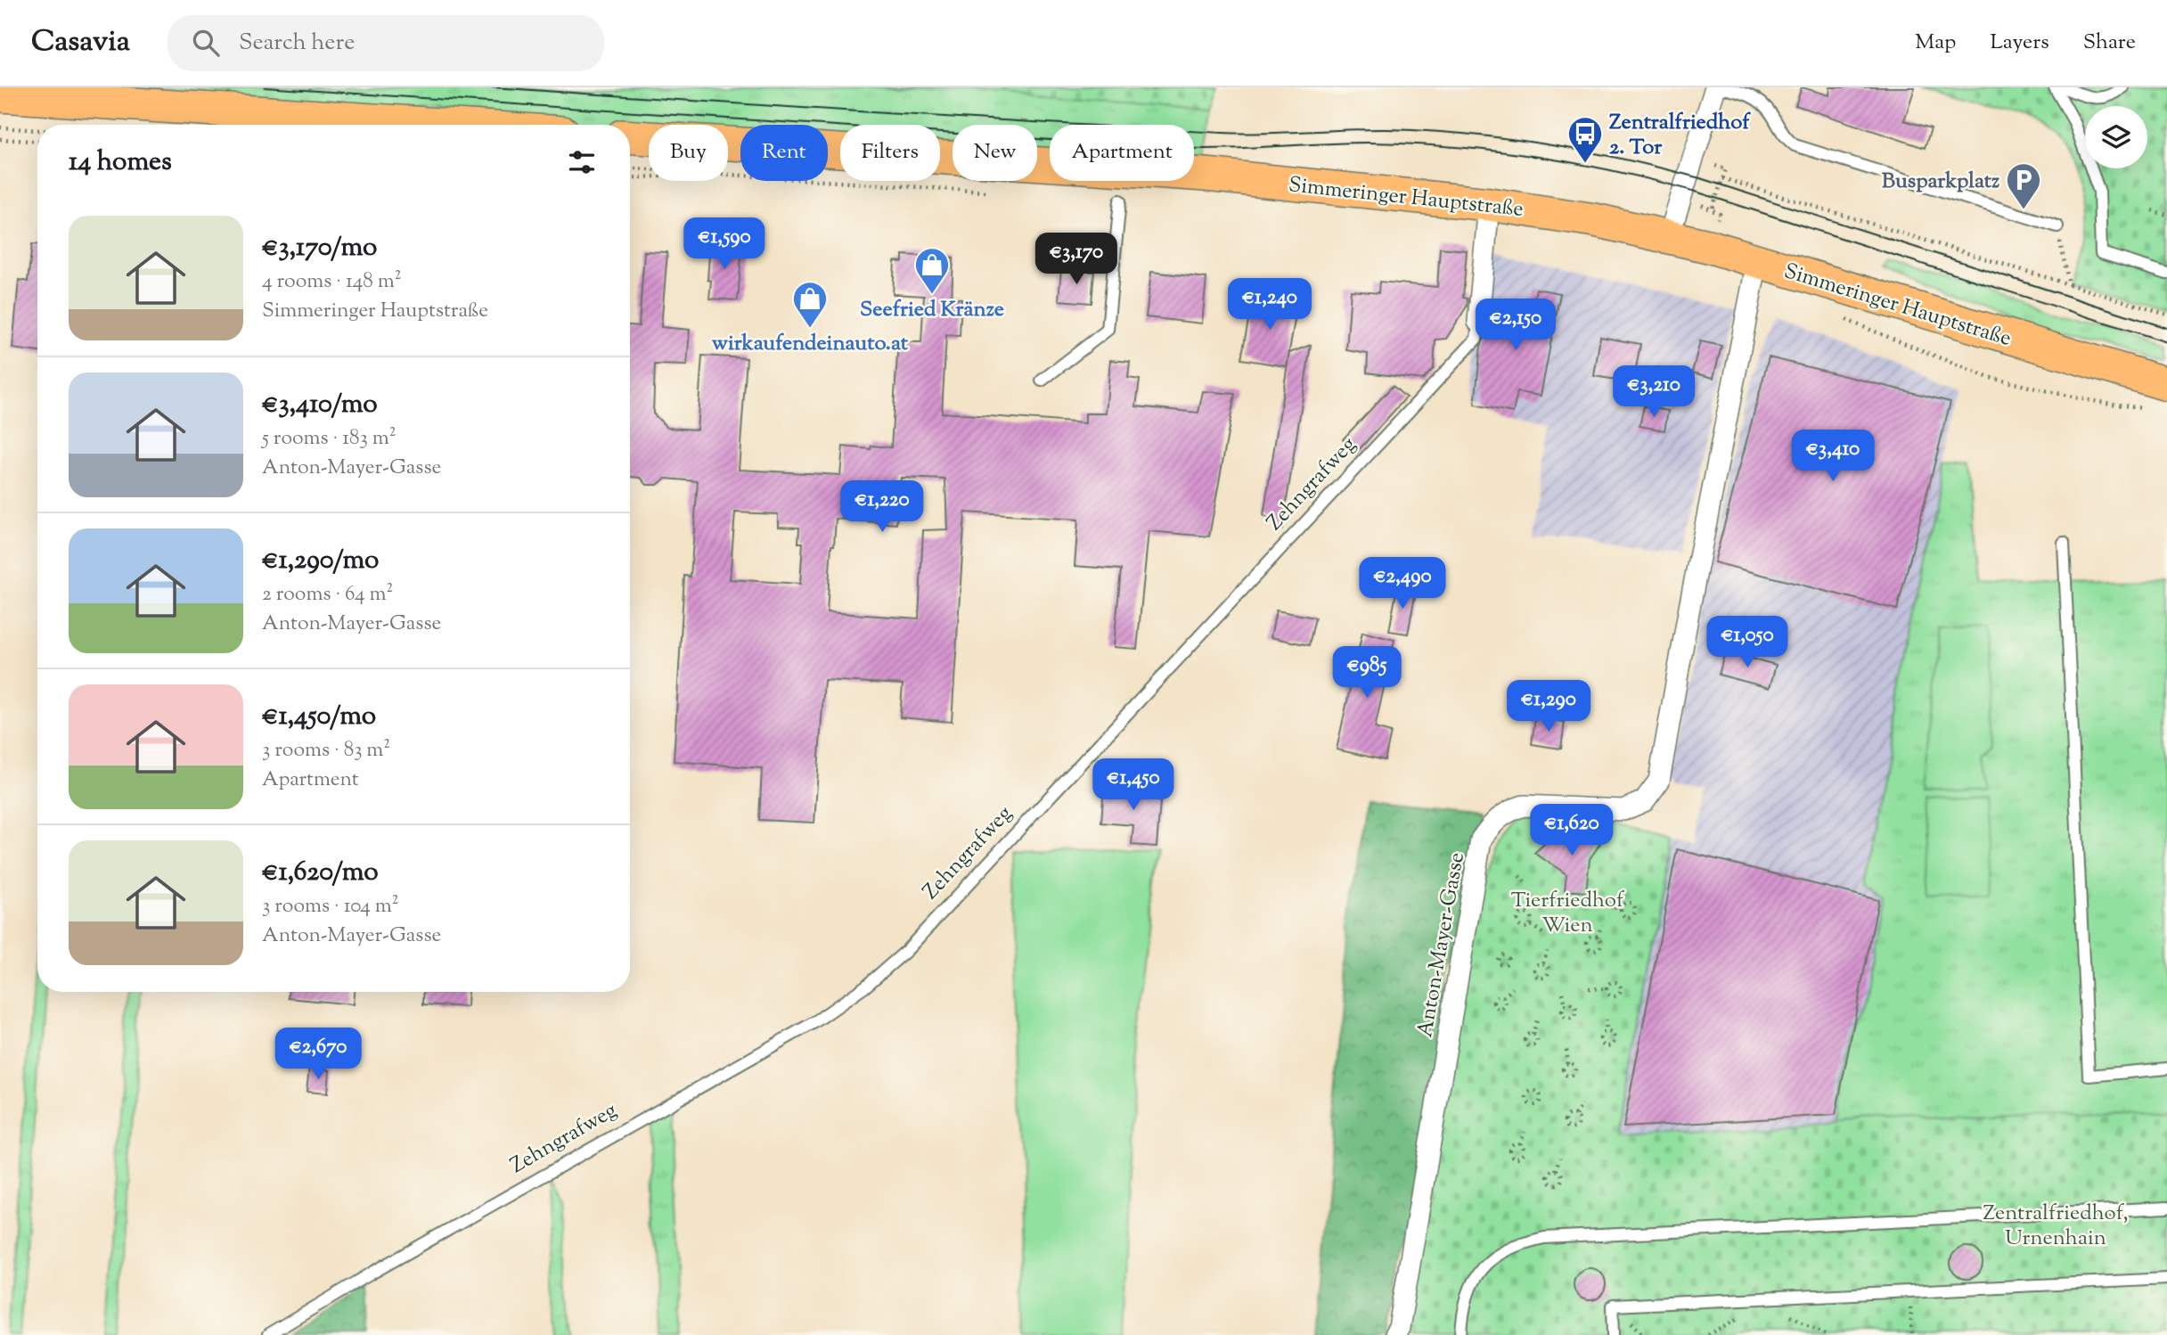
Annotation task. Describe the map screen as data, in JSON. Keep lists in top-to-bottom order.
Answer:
{
  "streets": {
    "main road": ["Simmeringer Hauptstraße"],
    "street": ["Zehngrafweg", "Anton-Mayer-Gasse"]
  },
  "crossings": [
    ["Simmeringer Hauptstraße", "Zehngrafweg"],
    ["Simmeringer Hauptstraße", "Anton-Mayer-Gasse"]
  ],
  "parks": ["Tierfriedhof Wien", "Zentralfriedhof, Urnenhain"],
  "places": {
    "bus stop": ["Zentralfriedhof 2. Tor"],
    "parking": ["Busparkplatz"],
    "shop": ["Seefried Kränze", "wirkaufendeinauto.at"]
  },
  "page": {
    "header": "Casavia",
    "search": "Search here",
    "nav": ["Map", "Layers", "Share"],
    "chip": [
      "Buy",
      "Rent",
      "Filters",
      "New",
      "Apartment"
    ],
    "heading": "14 homes",
    "list": [
      {
        "name": "€3,170/mo",
        "note": "4 rooms · 148 m² · Simmeringer Hauptstraße"
      },
      {
        "name": "€3,410/mo",
        "note": "5 rooms · 183 m² · Anton-Mayer-Gasse"
      },
      {
        "name": "€1,290/mo",
        "note": "2 rooms · 64 m² · Anton-Mayer-Gasse"
      },
      {
        "name": "€1,450/mo",
        "note": "3 rooms · 83 m² · Apartment"
      },
      {
        "name": "€1,620/mo",
        "note": "3 rooms · 104 m² · Anton-Mayer-Gasse"
      }
    ],
    "price": [
      "€1,590",
      "€3,170",
      "€1,240",
      "€2,150",
      "€3,210",
      "€3,410",
      "€1,220",
      "€2,490",
      "€1,050",
      "€985",
      "€1,290",
      "€1,450",
      "€1,620",
      "€2,670"
    ]
  }
}
